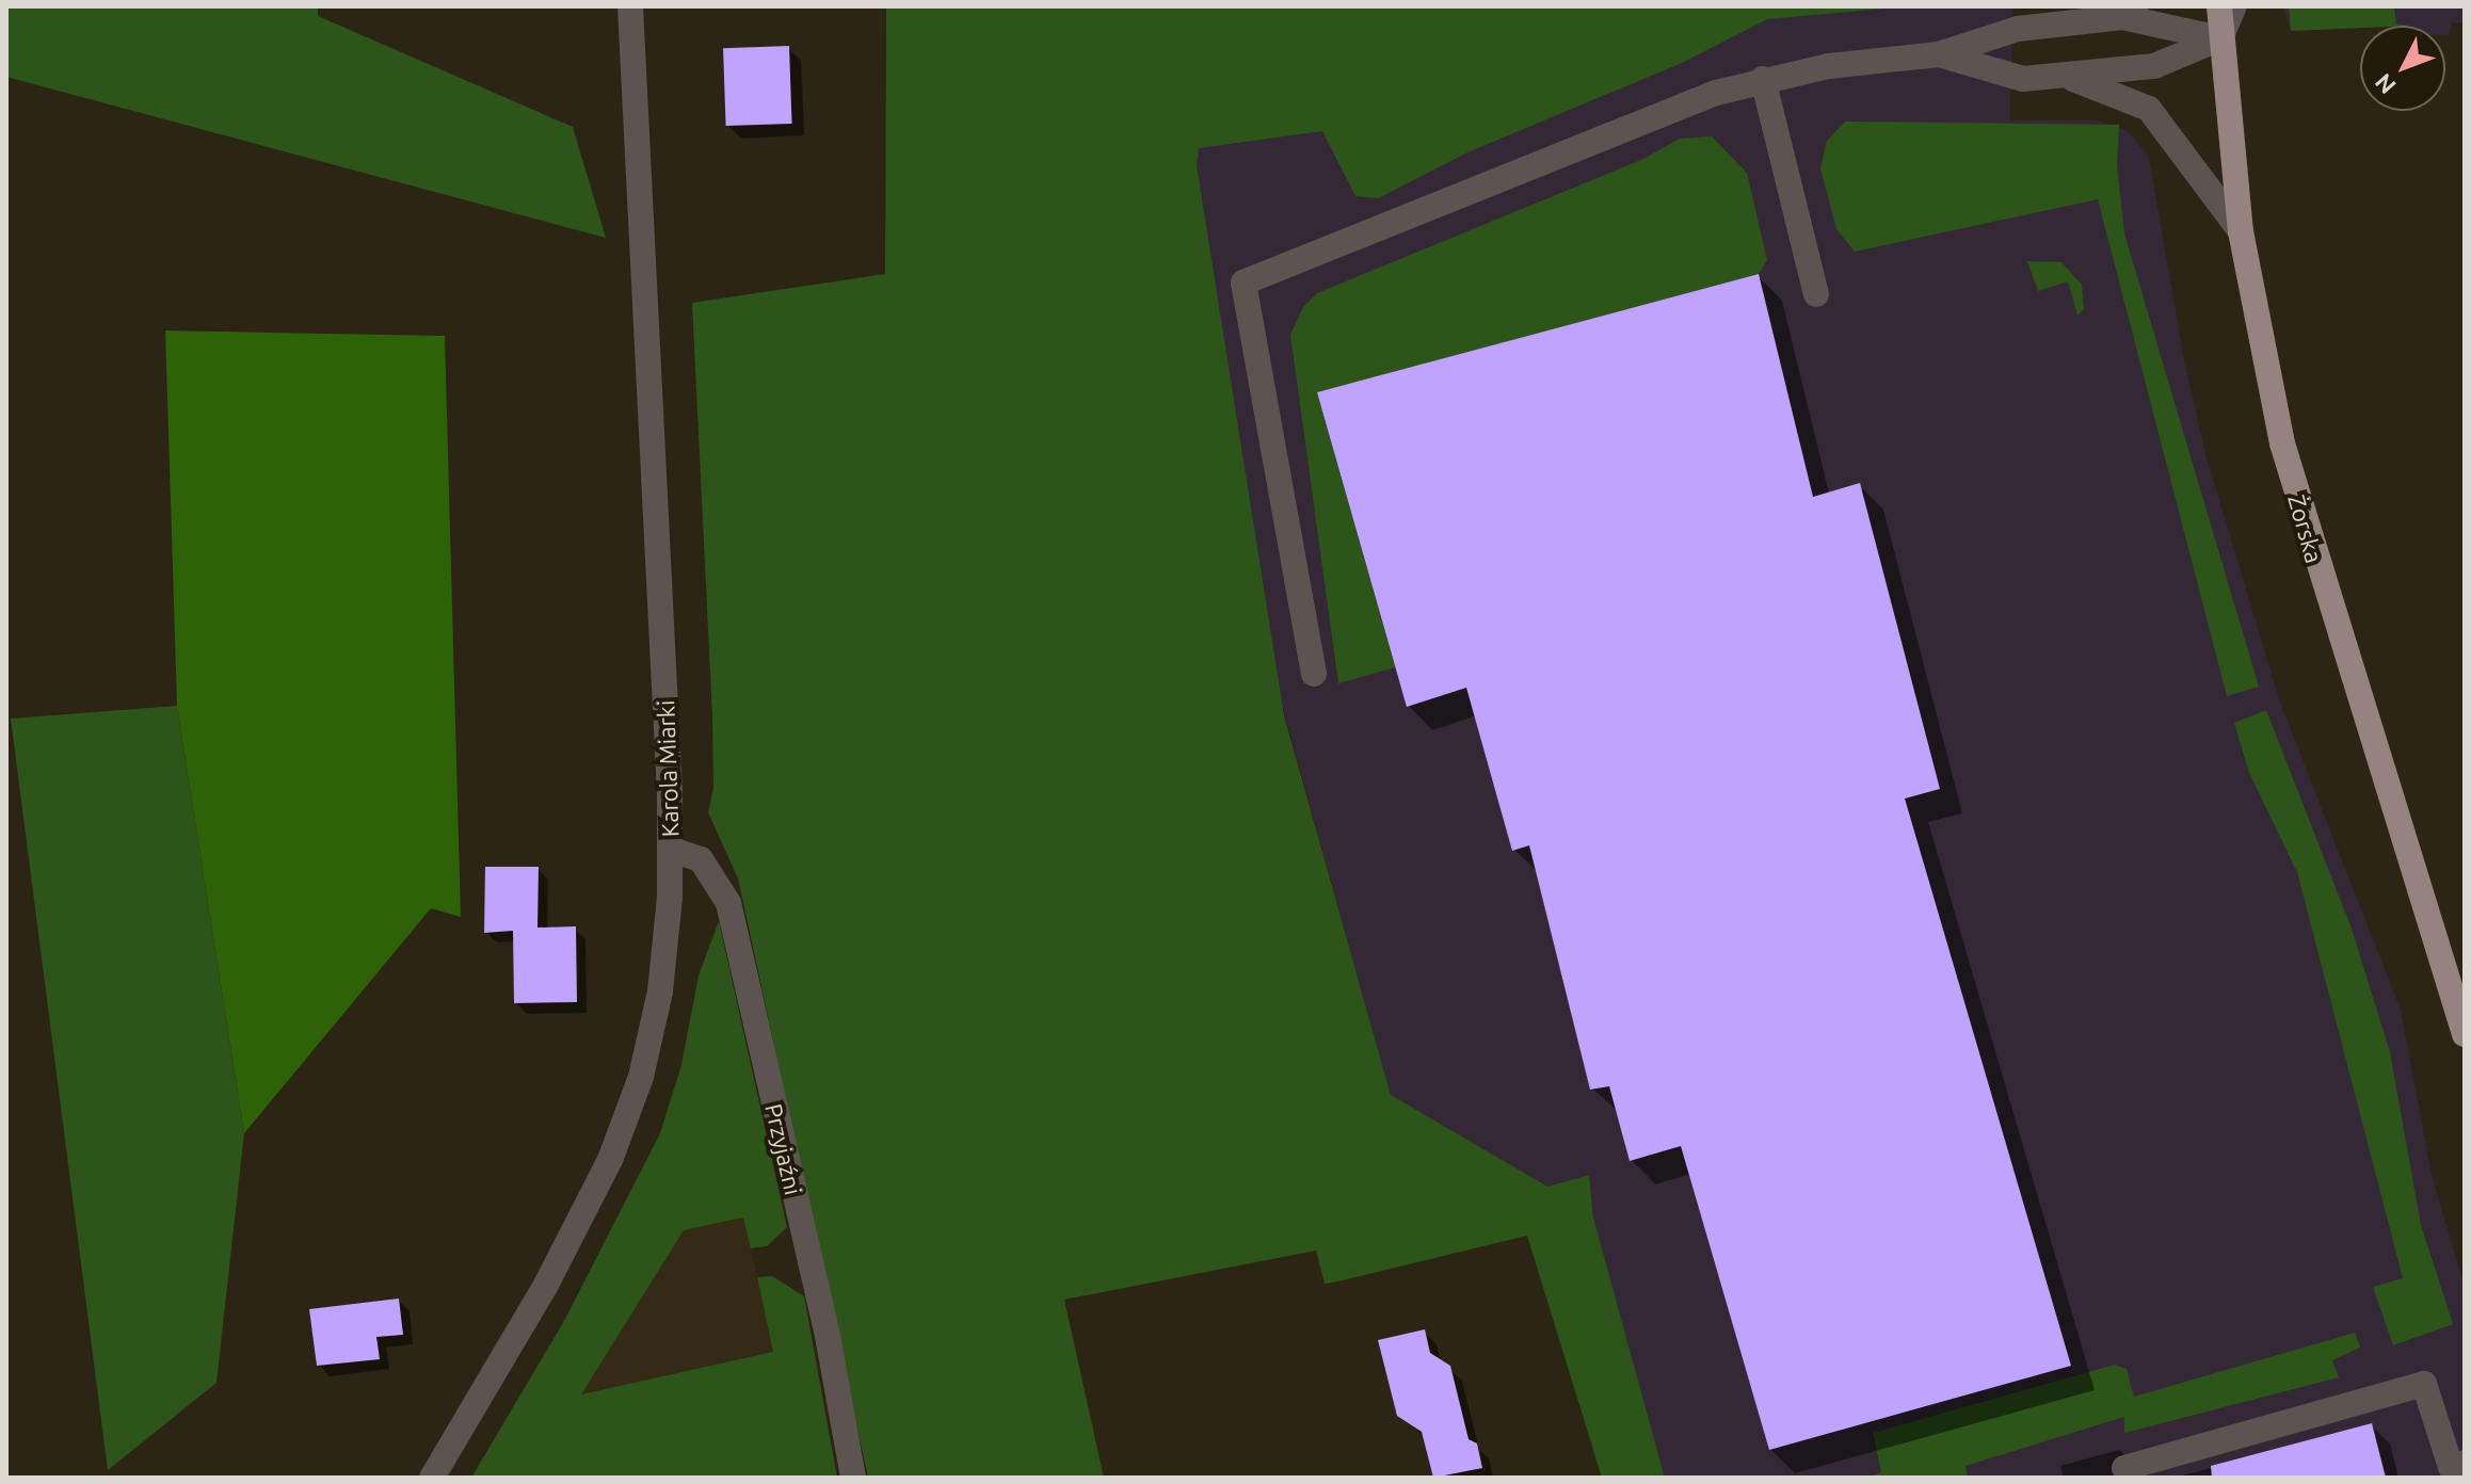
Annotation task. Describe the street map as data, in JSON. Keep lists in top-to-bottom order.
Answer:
{
  "streets": {
    "main road": ["Żorska"],
    "street": ["Karola Miarki", "Przyjaźni"]
  },
  "crossings": [
    ["Karola Miarki", "Przyjaźni"]
  ],
  "north": "bottom left"
}
